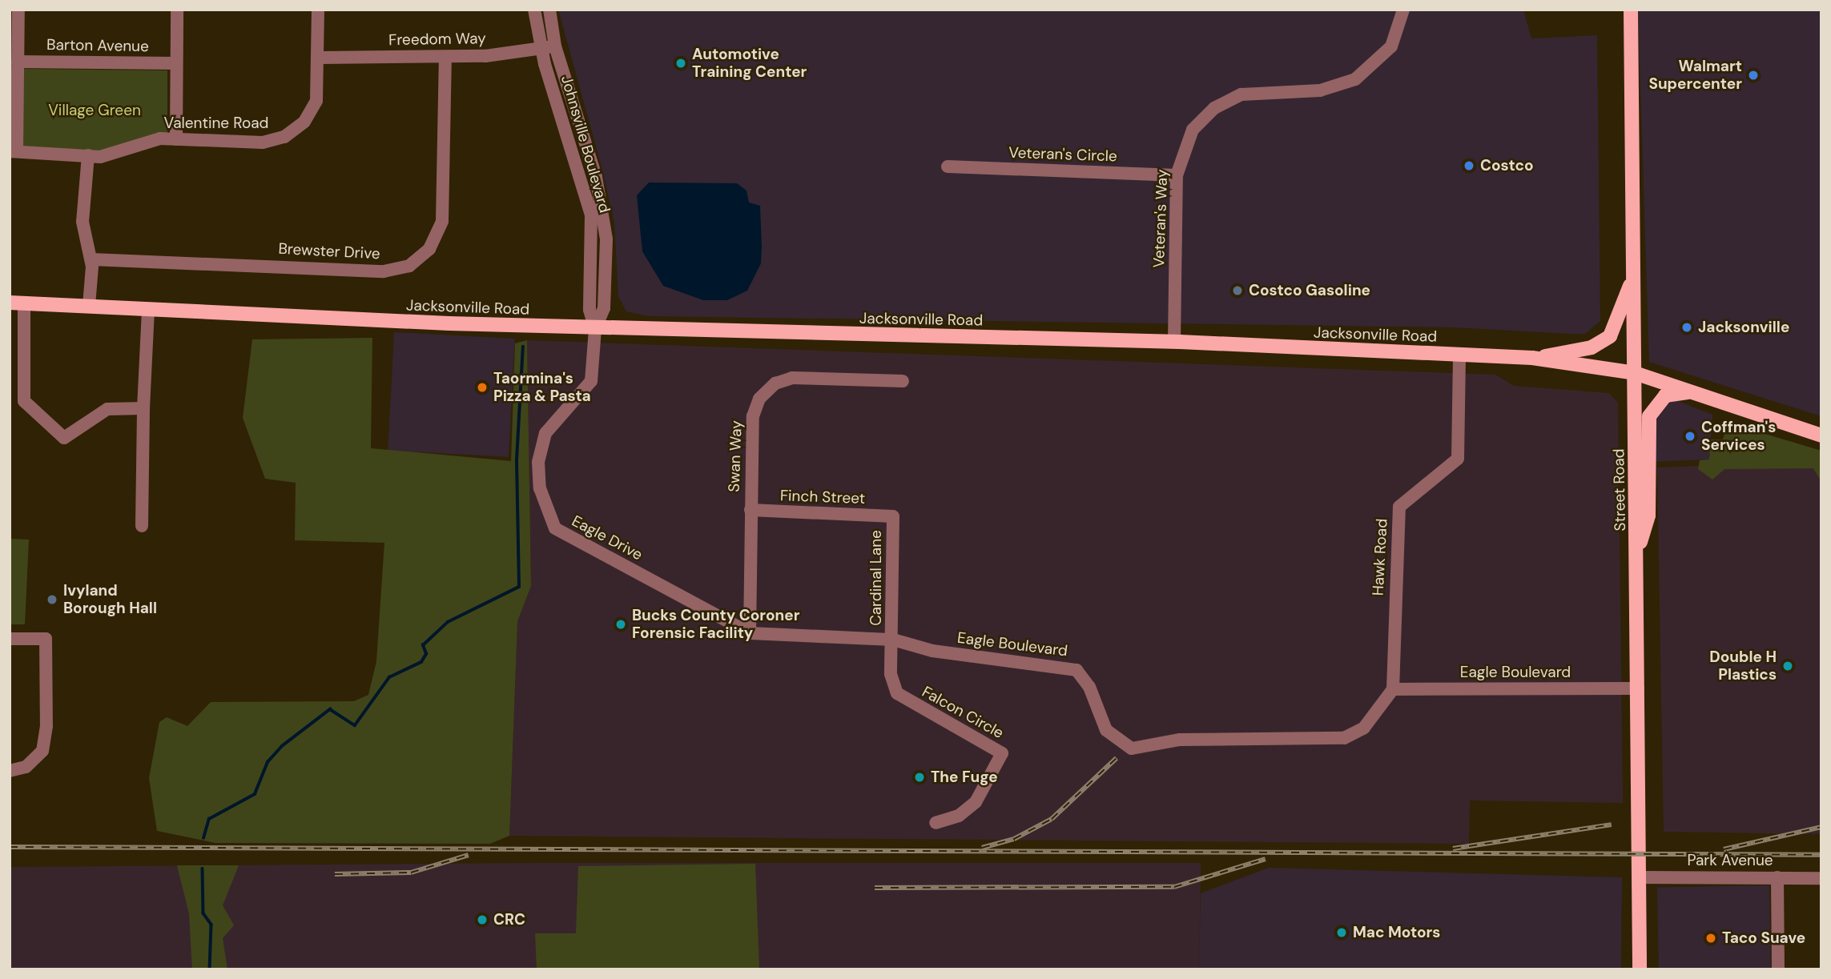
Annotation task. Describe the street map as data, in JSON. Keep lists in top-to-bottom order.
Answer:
{
  "streets": {
    "main road": ["Jacksonville Road", "Street Road"],
    "street": [
      "Freedom Way",
      "Barton Avenue",
      "Valentine Road",
      "Johnsville Boulevard",
      "Veteran's Circle",
      "Veteran's Way",
      "Brewster Drive",
      "Swan Way",
      "Finch Street",
      "Eagle Drive",
      "Hawk Road",
      "Cardinal Lane",
      "Eagle Boulevard",
      "Falcon Circle",
      "Park Avenue"
    ]
  },
  "crossings": [
    ["Freedom Way", "Valentine Road"],
    ["Freedom Way", "Johnsville Boulevard"],
    ["Freedom Way", "Brewster Drive"],
    ["Johnsville Boulevard", "Jacksonville Road"],
    ["Johnsville Boulevard", "Eagle Drive"],
    ["Veteran's Circle", "Veteran's Way"],
    ["Veteran's Way", "Jacksonville Road"],
    ["Jacksonville Road", "Street Road"],
    ["Jacksonville Road", "Eagle Drive"],
    ["Jacksonville Road", "Hawk Road"],
    ["Swan Way", "Finch Street"],
    ["Swan Way", "Eagle Drive"],
    ["Swan Way", "Eagle Boulevard"],
    ["Street Road", "Eagle Boulevard"],
    ["Street Road", "Park Avenue"],
    ["Finch Street", "Cardinal Lane"],
    ["Eagle Drive", "Eagle Boulevard"],
    ["Hawk Road", "Eagle Boulevard"],
    ["Cardinal Lane", "Eagle Boulevard"],
    ["Cardinal Lane", "Falcon Circle"],
    ["Eagle Boulevard", "Falcon Circle"]
  ],
  "parks": ["Village Green"],
  "places": [
    "Automotive Training Center",
    "Walmart Supercenter",
    "Costco",
    "Costco Gasoline",
    "Jacksonville",
    "Taormina's Pizza & Pasta",
    "Coffman's Services",
    "Ivyland Borough Hall",
    "Bucks County Coroner Forensic Facility",
    "Double H Plastics",
    "The Fuge",
    "CRC",
    "Mac Motors",
    "Taco Suave"
  ]
}
